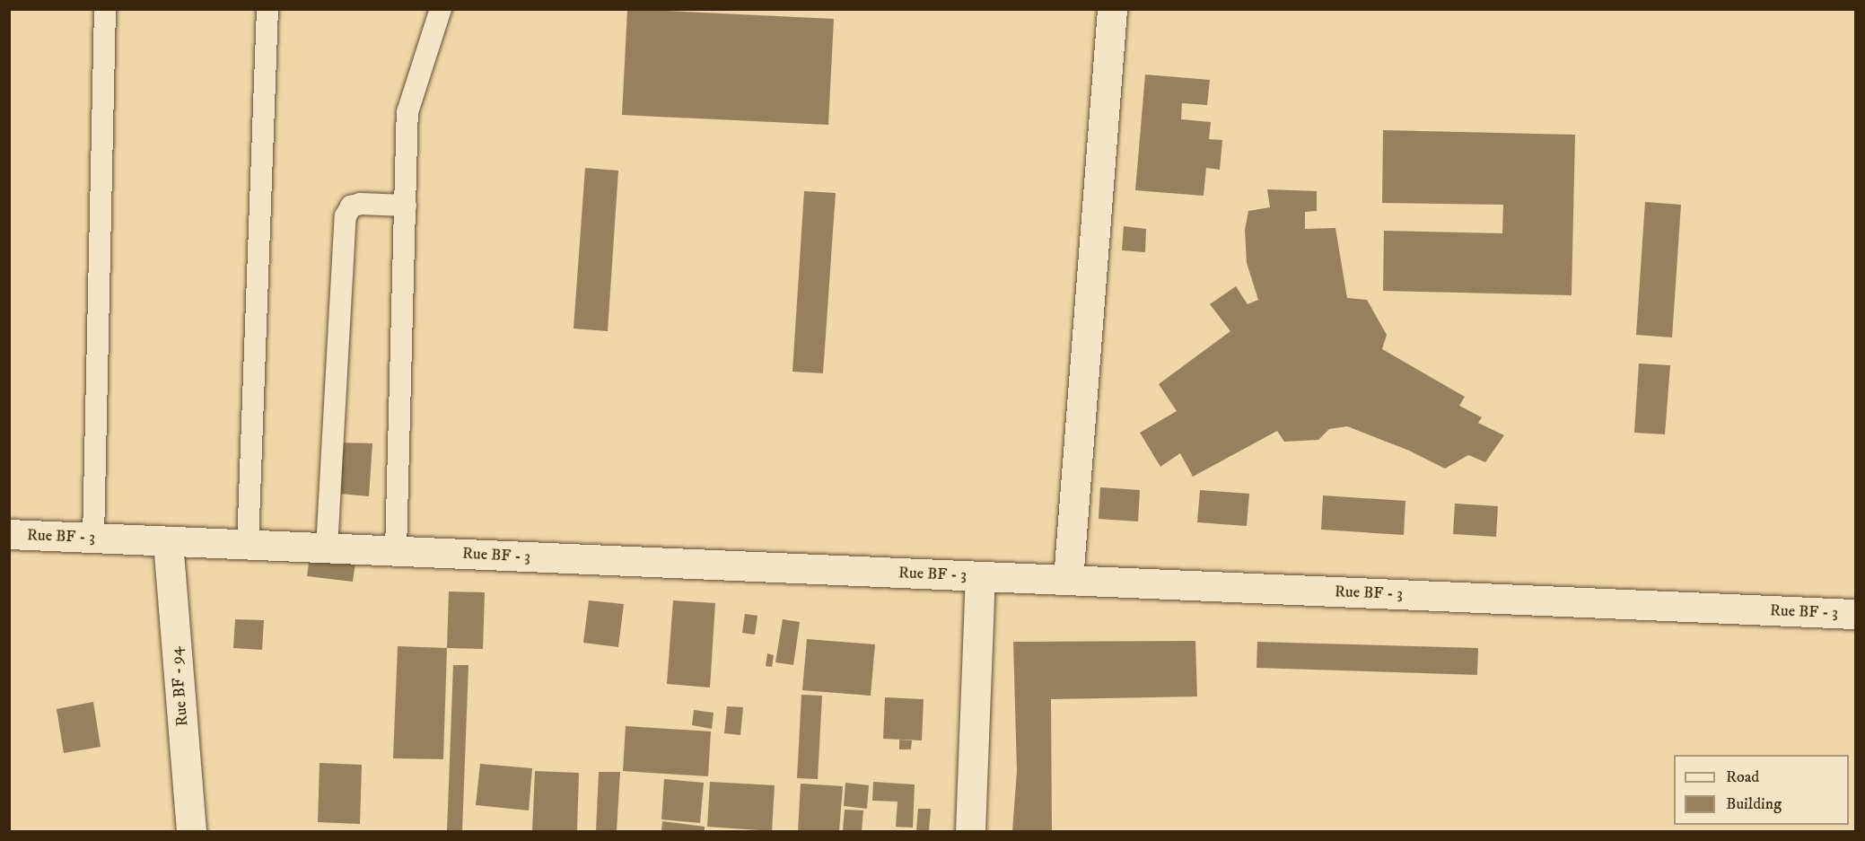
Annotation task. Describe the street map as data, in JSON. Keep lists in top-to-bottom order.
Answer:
{
  "streets": {
    "street": ["Rue BF - 3", "Rue BF - 94"]
  },
  "crossings": [
    ["Rue BF - 3", "Rue BF - 94"]
  ],
  "legend": ["Road", "Building"]
}
